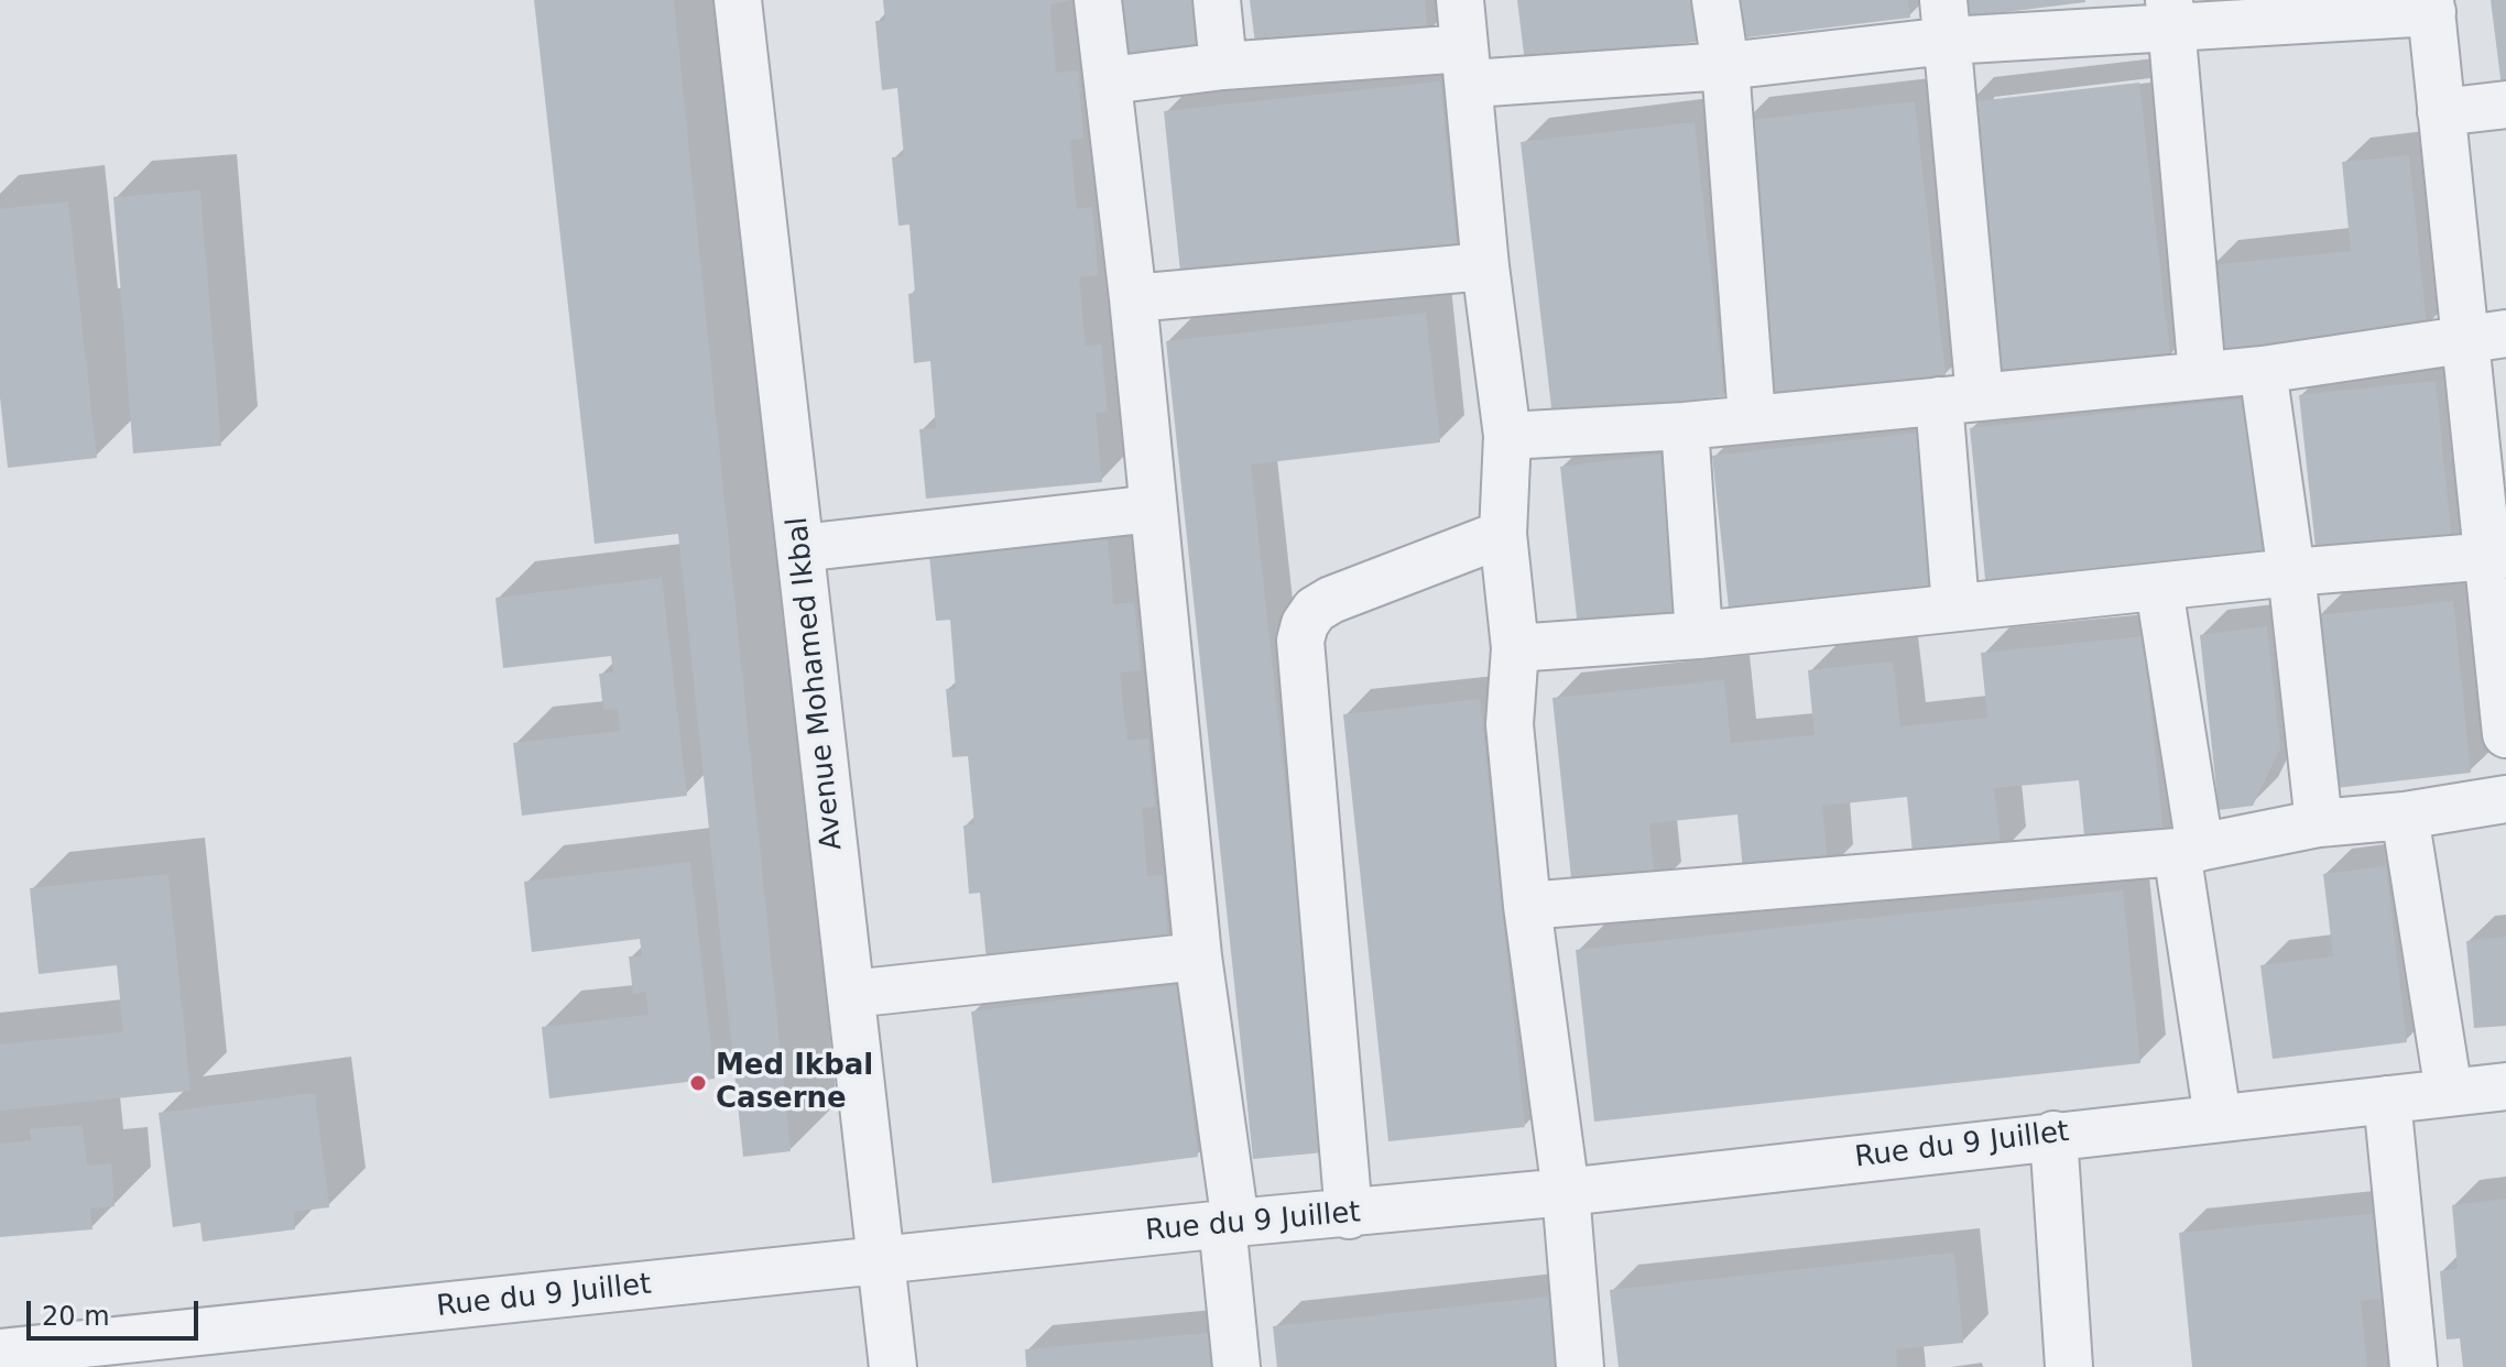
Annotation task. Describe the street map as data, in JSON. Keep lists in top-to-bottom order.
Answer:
{
  "streets": {
    "street": ["Avenue Mohamed Ikbal", "Rue du 9 Juillet"]
  },
  "crossings": [
    ["Avenue Mohamed Ikbal", "Rue du 9 Juillet"]
  ],
  "places": ["Med Ikbal Caserne"],
  "scale_bar": "20 m"
}
